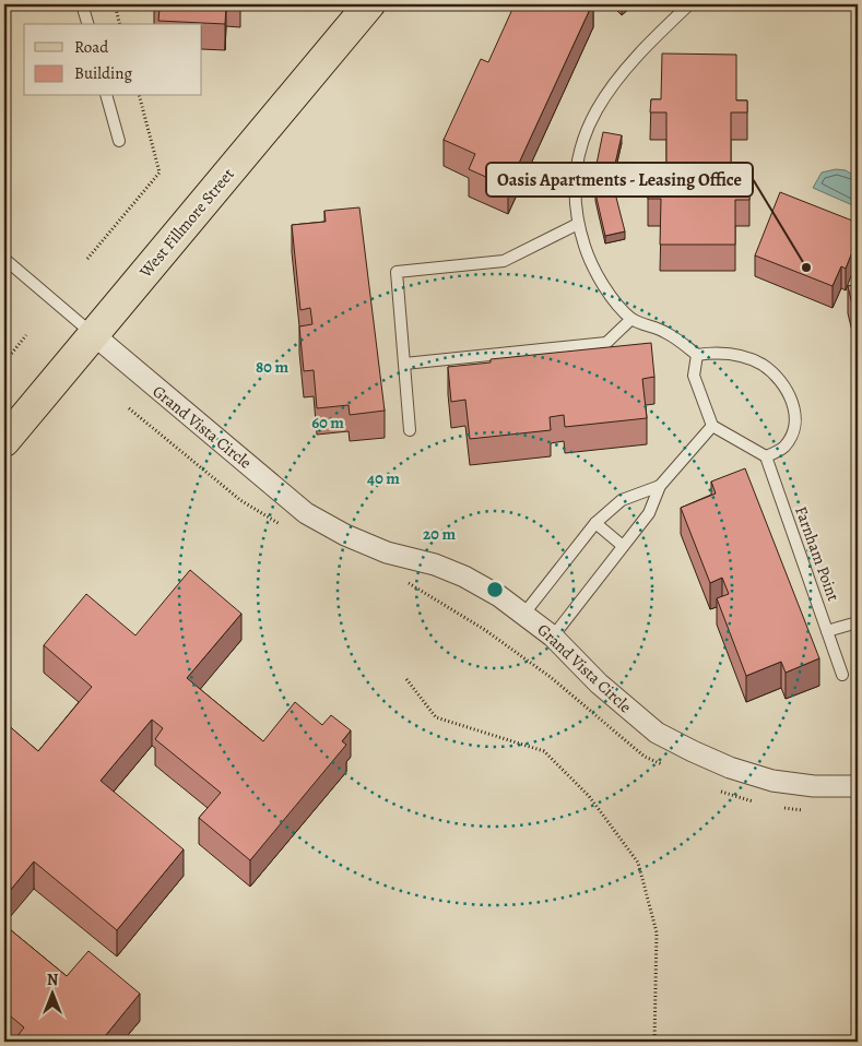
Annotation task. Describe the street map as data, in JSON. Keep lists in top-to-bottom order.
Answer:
{
  "streets": {
    "main road": ["West Fillmore Street"],
    "street": ["Grand Vista Circle"],
    "lane": ["Farnham Point"]
  },
  "crossings": [
    ["West Fillmore Street", "Grand Vista Circle"]
  ],
  "places": ["Oasis Apartments - Leasing Office"],
  "legend": ["Road", "Building"],
  "north": "top",
  "rings": [
    "80 m",
    "60 m",
    "40 m",
    "20 m"
  ]
}
